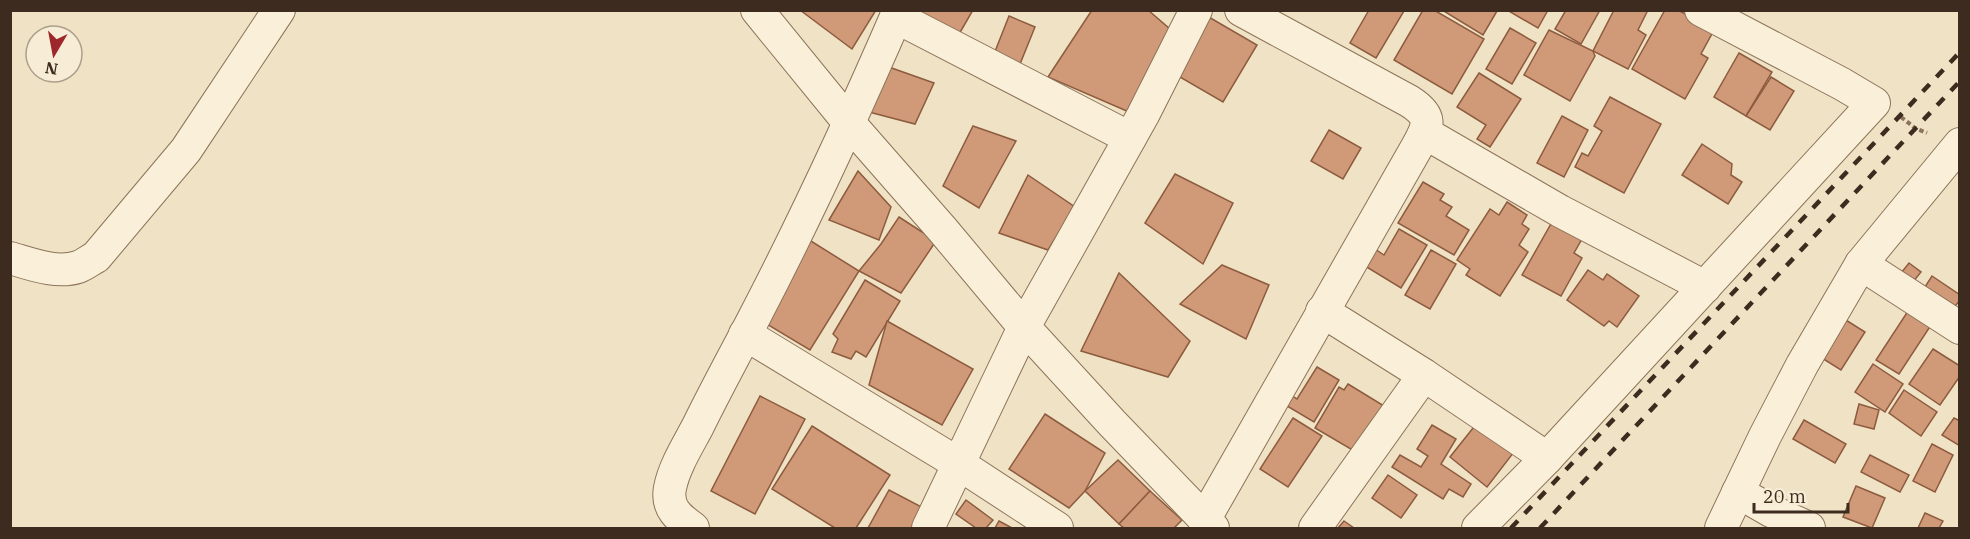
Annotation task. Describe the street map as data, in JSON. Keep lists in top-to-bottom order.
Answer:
{
  "scale_bar": "20 m",
  "north": "bottom"
}
